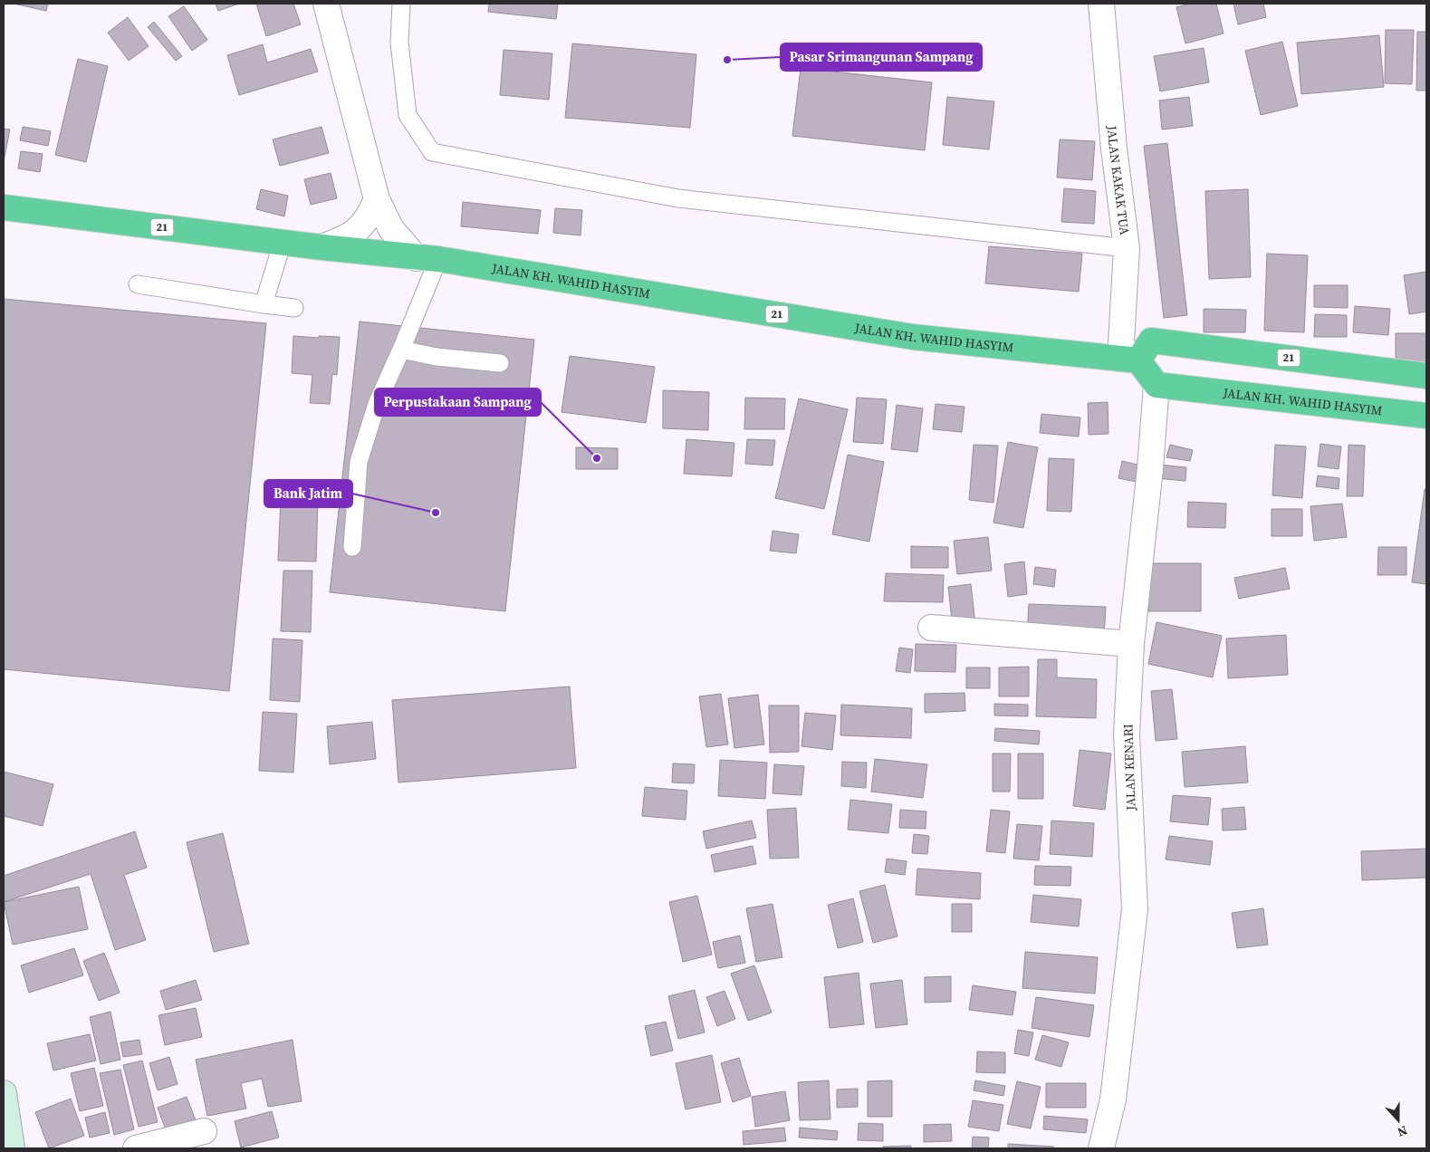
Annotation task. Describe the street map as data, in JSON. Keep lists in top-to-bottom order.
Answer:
{
  "streets": {
    "highway": ["21", "JALAN KH. WAHID HASYIM"],
    "street": ["JALAN KAKAK TUA", "JALAN KENARI"]
  },
  "crossings": [
    ["JALAN KAKAK TUA", "21"],
    ["JALAN KAKAK TUA", "JALAN KH. WAHID HASYIM"],
    ["21", "JALAN KH. WAHID HASYIM"],
    ["JALAN KH. WAHID HASYIM", "JALAN KENARI"]
  ],
  "places": ["Pasar Srimangunan Sampang", "Perpustakaan Sampang", "Bank Jatim"],
  "north": "bottom"
}
